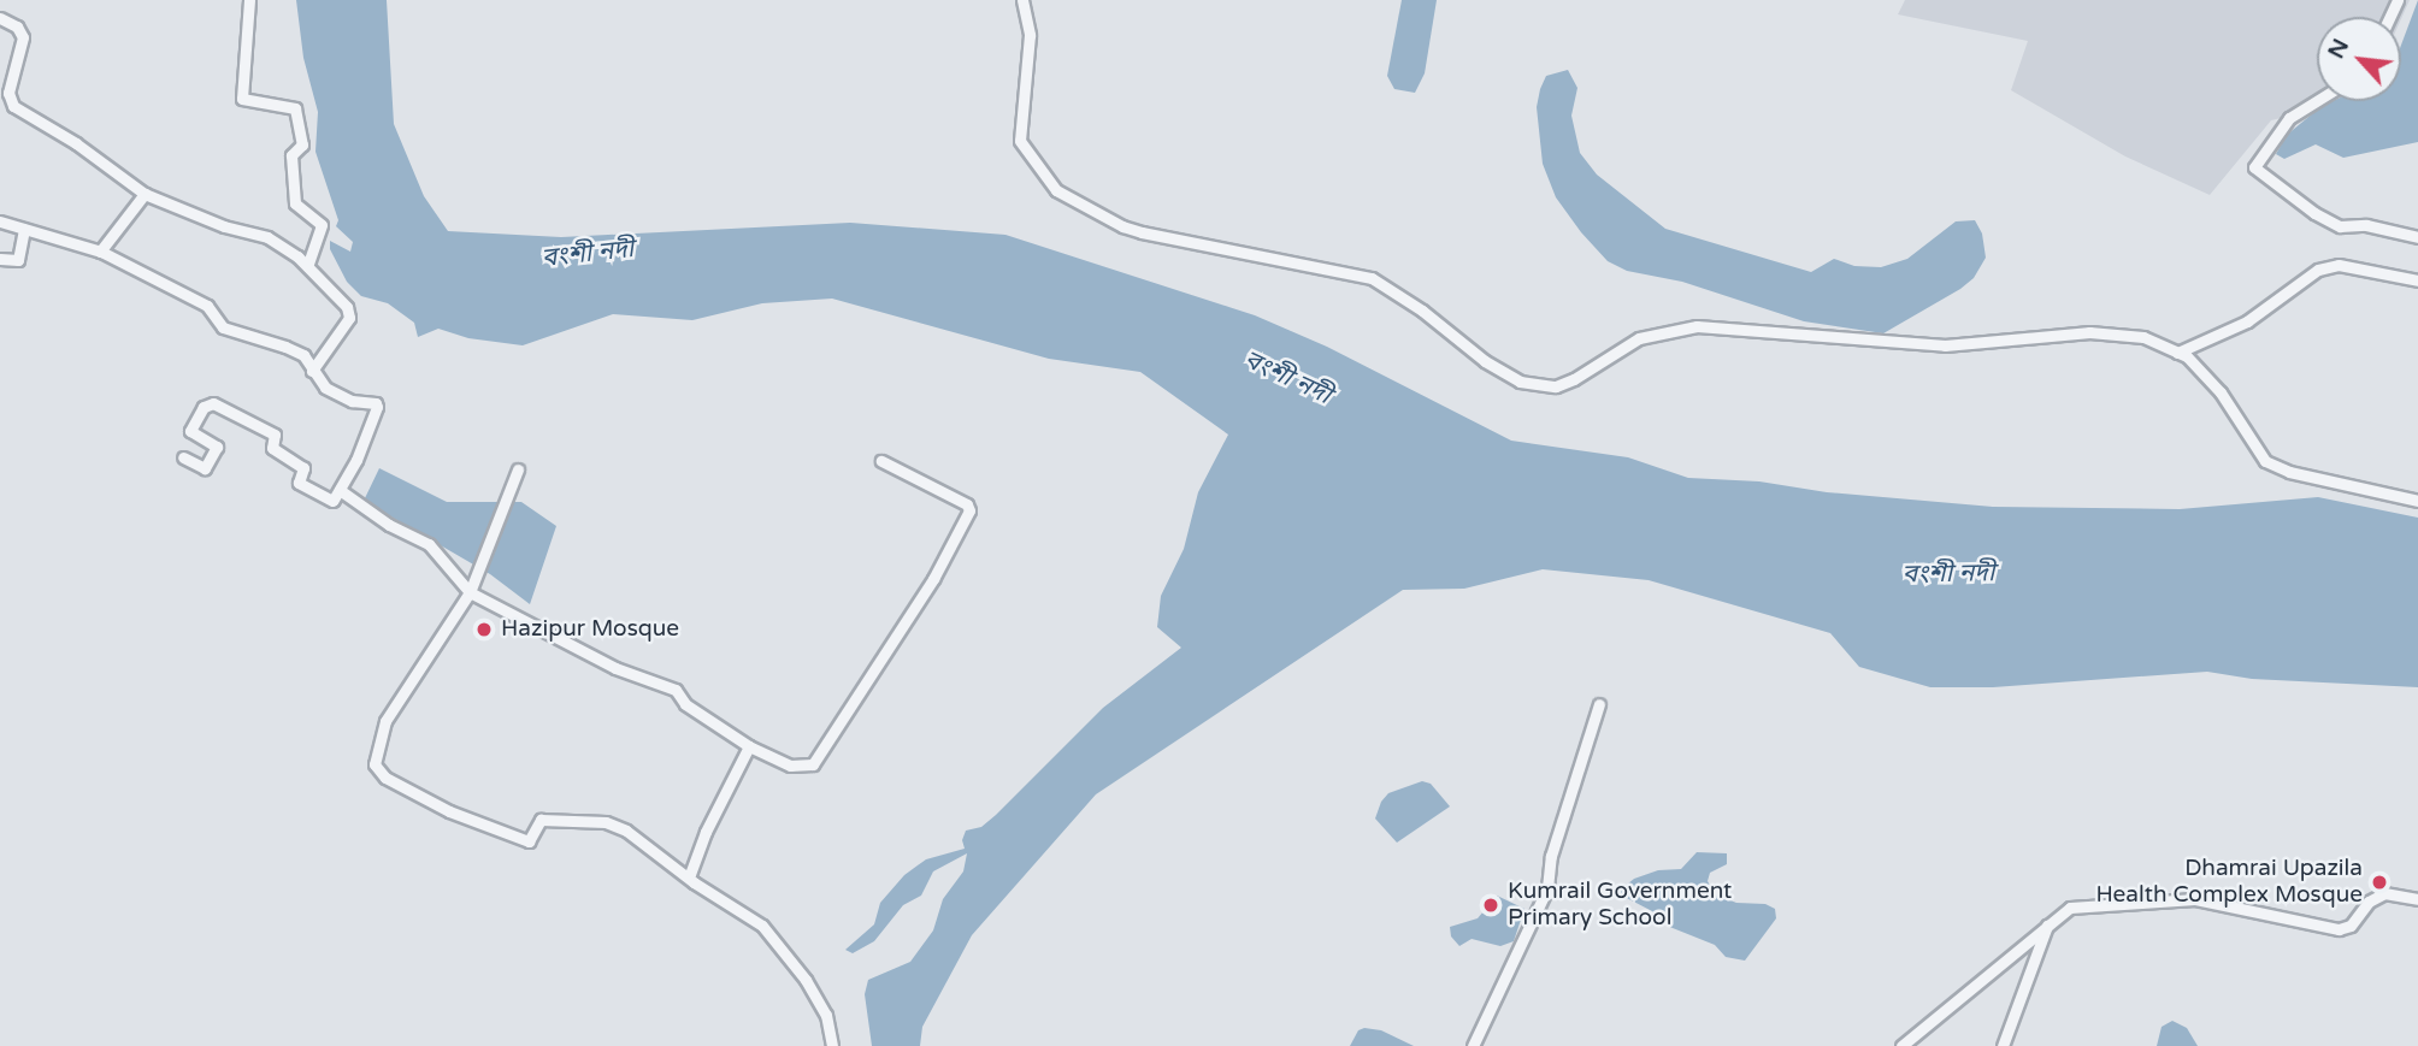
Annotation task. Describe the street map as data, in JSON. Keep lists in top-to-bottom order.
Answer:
{
  "water": ["বংশী নদী"],
  "places": ["Hazipur Mosque", "Dhamrai Upazila Health Complex Mosque", "Kumrail Government Primary School"],
  "north": "top left"
}
